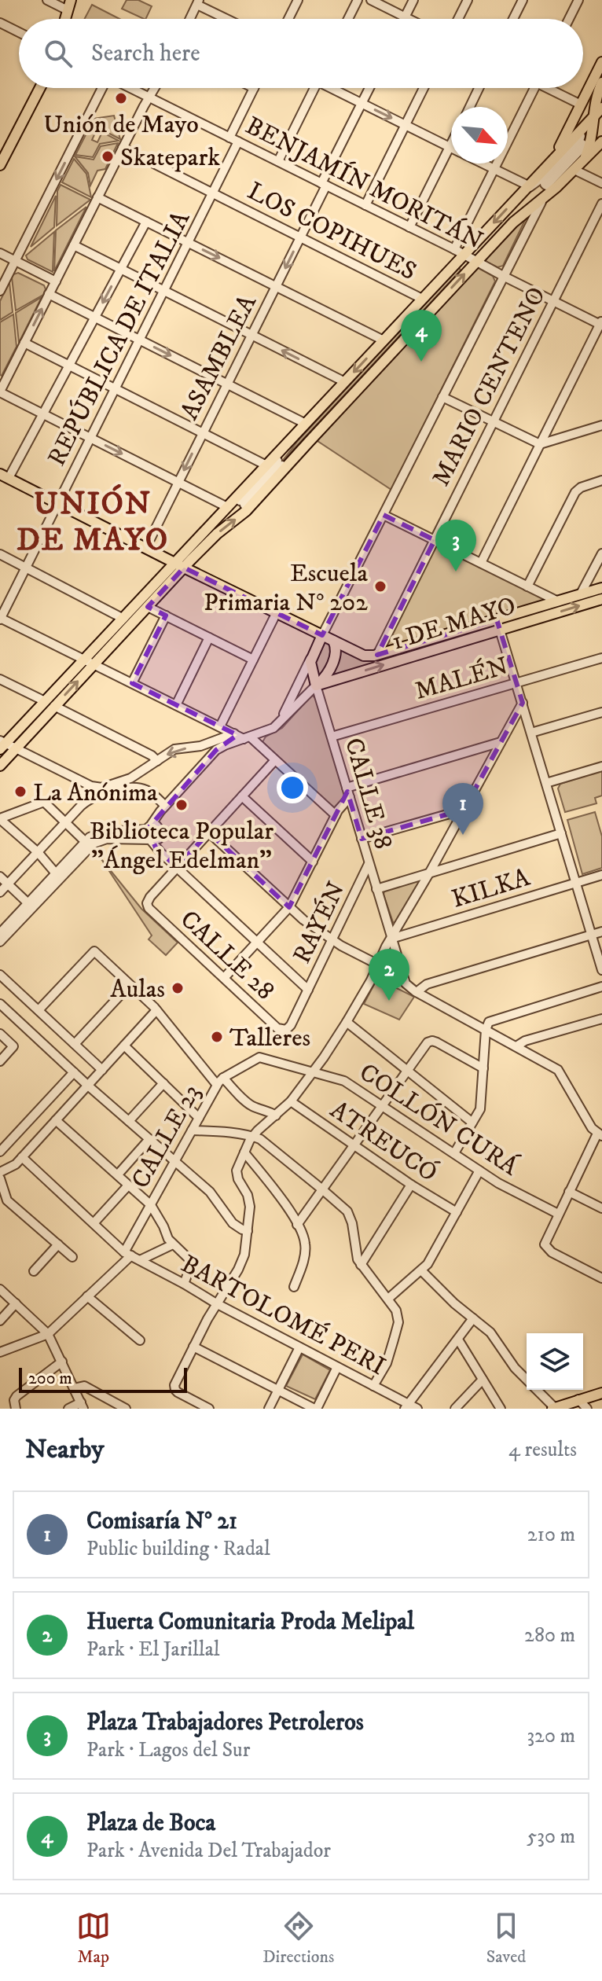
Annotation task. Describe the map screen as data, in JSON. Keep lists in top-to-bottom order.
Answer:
{
  "streets": {
    "main road": ["1 DE MAYO", "CALLE 38"],
    "street": [
      "BENJAMÍN MORITÁN",
      "LOS COPIHUES",
      "REPÚBLICA DE ITALIA",
      "ASAMBLEA",
      "MARIO CENTENO",
      "MALÉN",
      "KILKA",
      "RAYÉN",
      "CALLE 28",
      "COLLÓN CURÁ",
      "CALLE 23",
      "ATREUCÓ",
      "BARTOLOMÉ PERI"
    ]
  },
  "crossings": [
    ["BENJAMÍN MORITÁN", "REPÚBLICA DE ITALIA"],
    ["BENJAMÍN MORITÁN", "ASAMBLEA"],
    ["BENJAMÍN MORITÁN", "MARIO CENTENO"],
    ["LOS COPIHUES", "REPÚBLICA DE ITALIA"],
    ["LOS COPIHUES", "ASAMBLEA"],
    ["REPÚBLICA DE ITALIA", "1 DE MAYO"],
    ["ASAMBLEA", "1 DE MAYO"],
    ["MARIO CENTENO", "1 DE MAYO"],
    ["1 DE MAYO", "CALLE 38"],
    ["MALÉN", "CALLE 38"],
    ["CALLE 38", "KILKA"],
    ["CALLE 38", "RAYÉN"],
    ["RAYÉN", "CALLE 28"],
    ["COLLÓN CURÁ", "CALLE 23"],
    ["CALLE 23", "BARTOLOMÉ PERI"]
  ],
  "districts": ["UNIÓN DE MAYO"],
  "places": [
    "Unión de Mayo",
    "Skatepark",
    "Escuela Primaria N° 202",
    "La Anónima",
    "Biblioteca Popular \"Ángel Edelman\"",
    "Aulas",
    "Talleres"
  ],
  "scale_bar": "200 m",
  "north": "bottom right",
  "page": {
    "search": "Search here",
    "pins": [
      "4",
      "3",
      "1",
      "2"
    ],
    "scale": "200 m",
    "heading": ["Nearby", "4 results"],
    "list": [
      {
        "mark": "1",
        "name": "Comisaría N° 21",
        "note": "Public building · Radal",
        "value": "210 m"
      },
      {
        "mark": "2",
        "name": "Huerta Comunitaria Proda Melipal",
        "note": "Park · El Jarillal",
        "value": "280 m"
      },
      {
        "mark": "3",
        "name": "Plaza Trabajadores Petroleros",
        "note": "Park · Lagos del Sur",
        "value": "320 m"
      },
      {
        "mark": "4",
        "name": "Plaza de Boca",
        "note": "Park · Avenida Del Trabajador",
        "value": "530 m"
      }
    ],
    "nav": ["Map", "Directions", "Saved"]
  }
}
